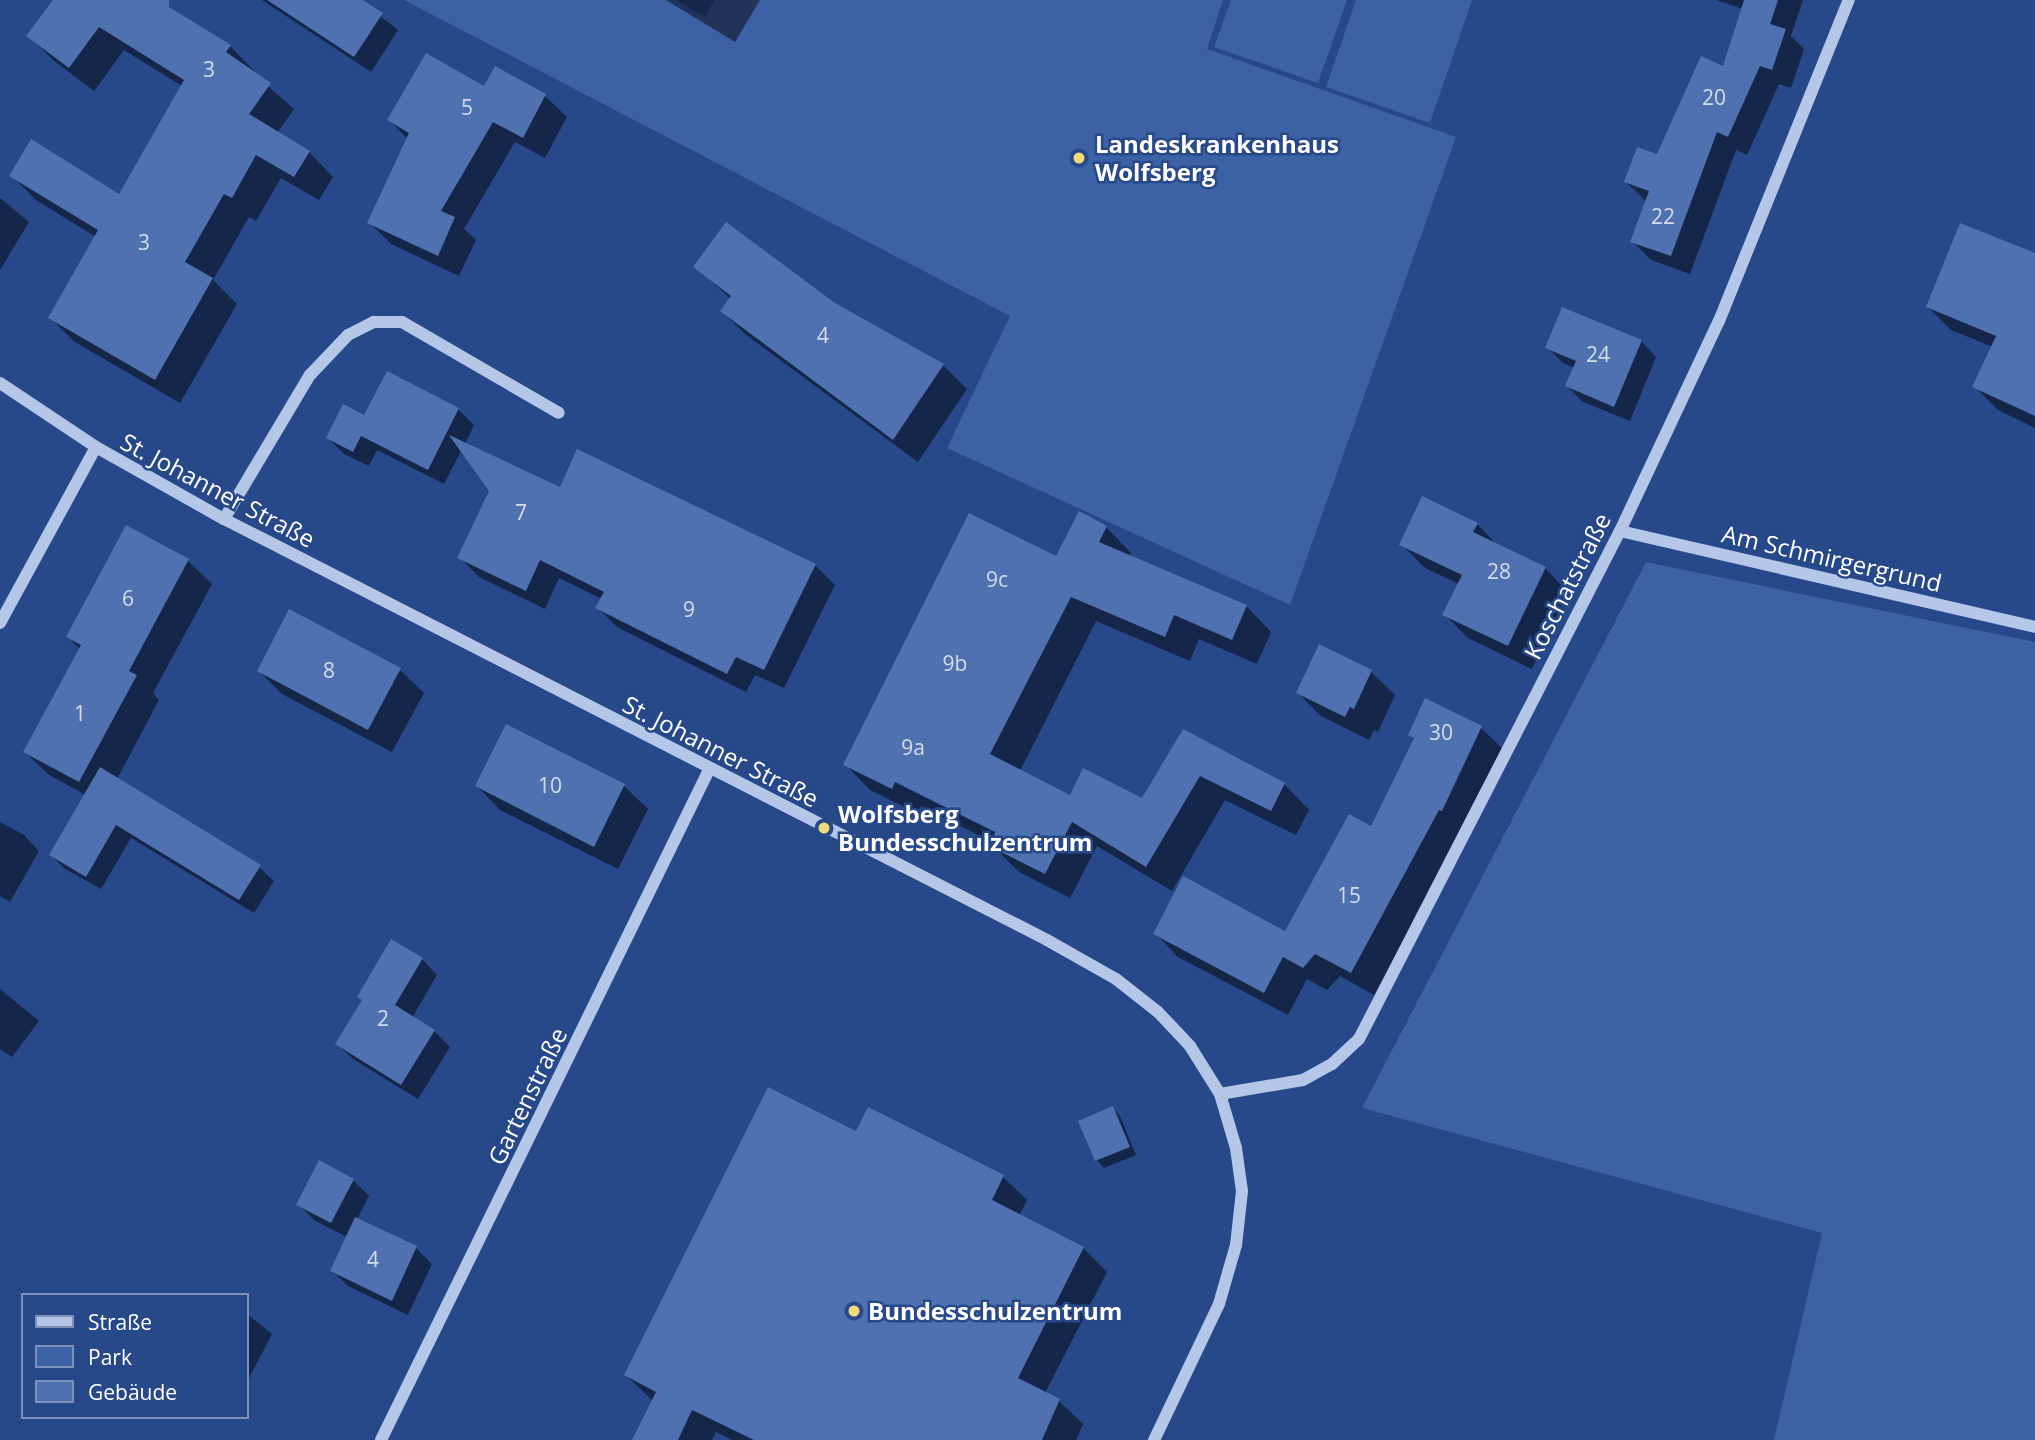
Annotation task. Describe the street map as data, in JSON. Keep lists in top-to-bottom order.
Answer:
{
  "streets": {
    "street": [
      "St. Johanner Straße",
      "Am Schmirgergrund",
      "Koschatstraße",
      "Gartenstraße"
    ]
  },
  "crossings": [
    ["St. Johanner Straße", "Koschatstraße"],
    ["St. Johanner Straße", "Gartenstraße"],
    ["Am Schmirgergrund", "Koschatstraße"]
  ],
  "places": ["Landeskrankenhaus Wolfsberg", "Wolfsberg Bundesschulzentrum", "Bundesschulzentrum"],
  "house_numbers": [
    "3",
    "20",
    "5",
    "22",
    "3",
    "4",
    "24",
    "7",
    "28",
    "9c",
    "6",
    "9",
    "9b",
    "8",
    "1",
    "30",
    "9a",
    "10",
    "15",
    "2",
    "4"
  ],
  "legend": ["Straße", "Park", "Gebäude"]
}
